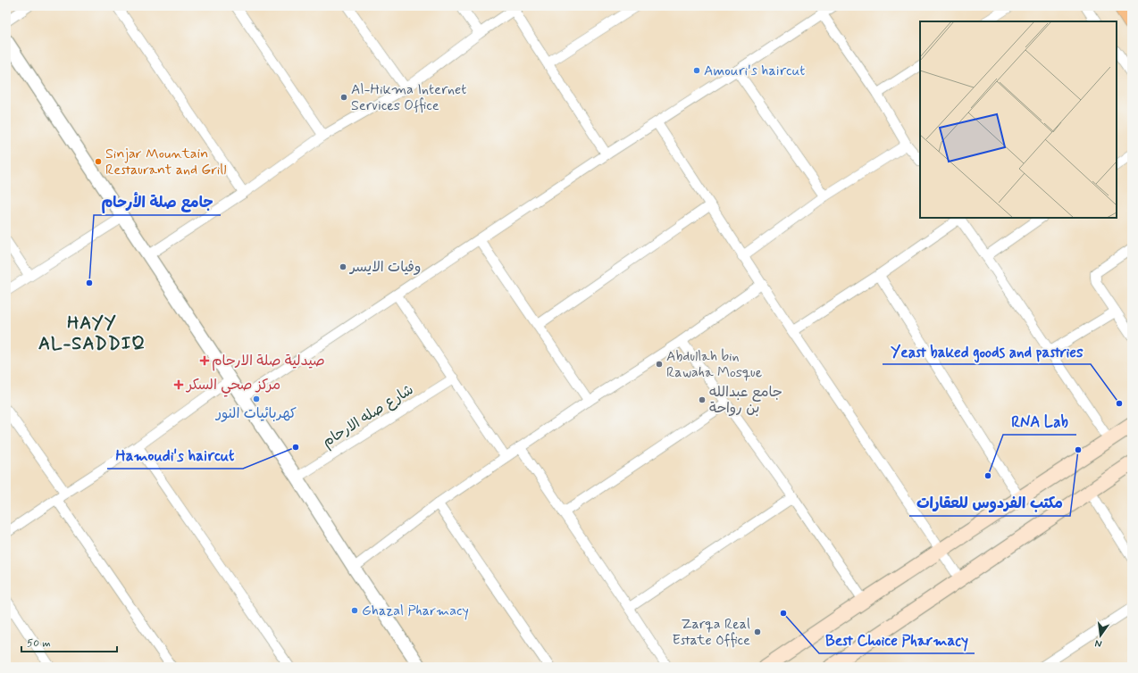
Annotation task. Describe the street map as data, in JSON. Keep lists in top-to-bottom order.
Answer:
{
  "streets": {
    "street": ["شارع صله الارحام"]
  },
  "districts": ["HAYY AL-SADDIQ"],
  "places": {
    "other": [
      "Amouri's haircut",
      "Al-Hikma Internet Services Office",
      "Sinjar Mountain Restaurant and Grill",
      "وفيات الايسر",
      "جامع صلة الأرحام",
      "Abdullah bin Rawaha Mosque",
      "كهربائيات النور",
      "جامع عبدالله بن رواحة",
      "Yeast baked goods and pastries",
      "Hamoudi's haircut",
      "مكتب الفردوس للعقارات",
      "RNA Lab",
      "Ghazal Pharmacy",
      "Best Choice Pharmacy",
      "Zarqa Real Estate Office"
    ],
    "health": ["صيدلية صلة الارحام", "مركز صحي السكر"]
  },
  "scale_bar": "50 m",
  "north": "bottom"
}
